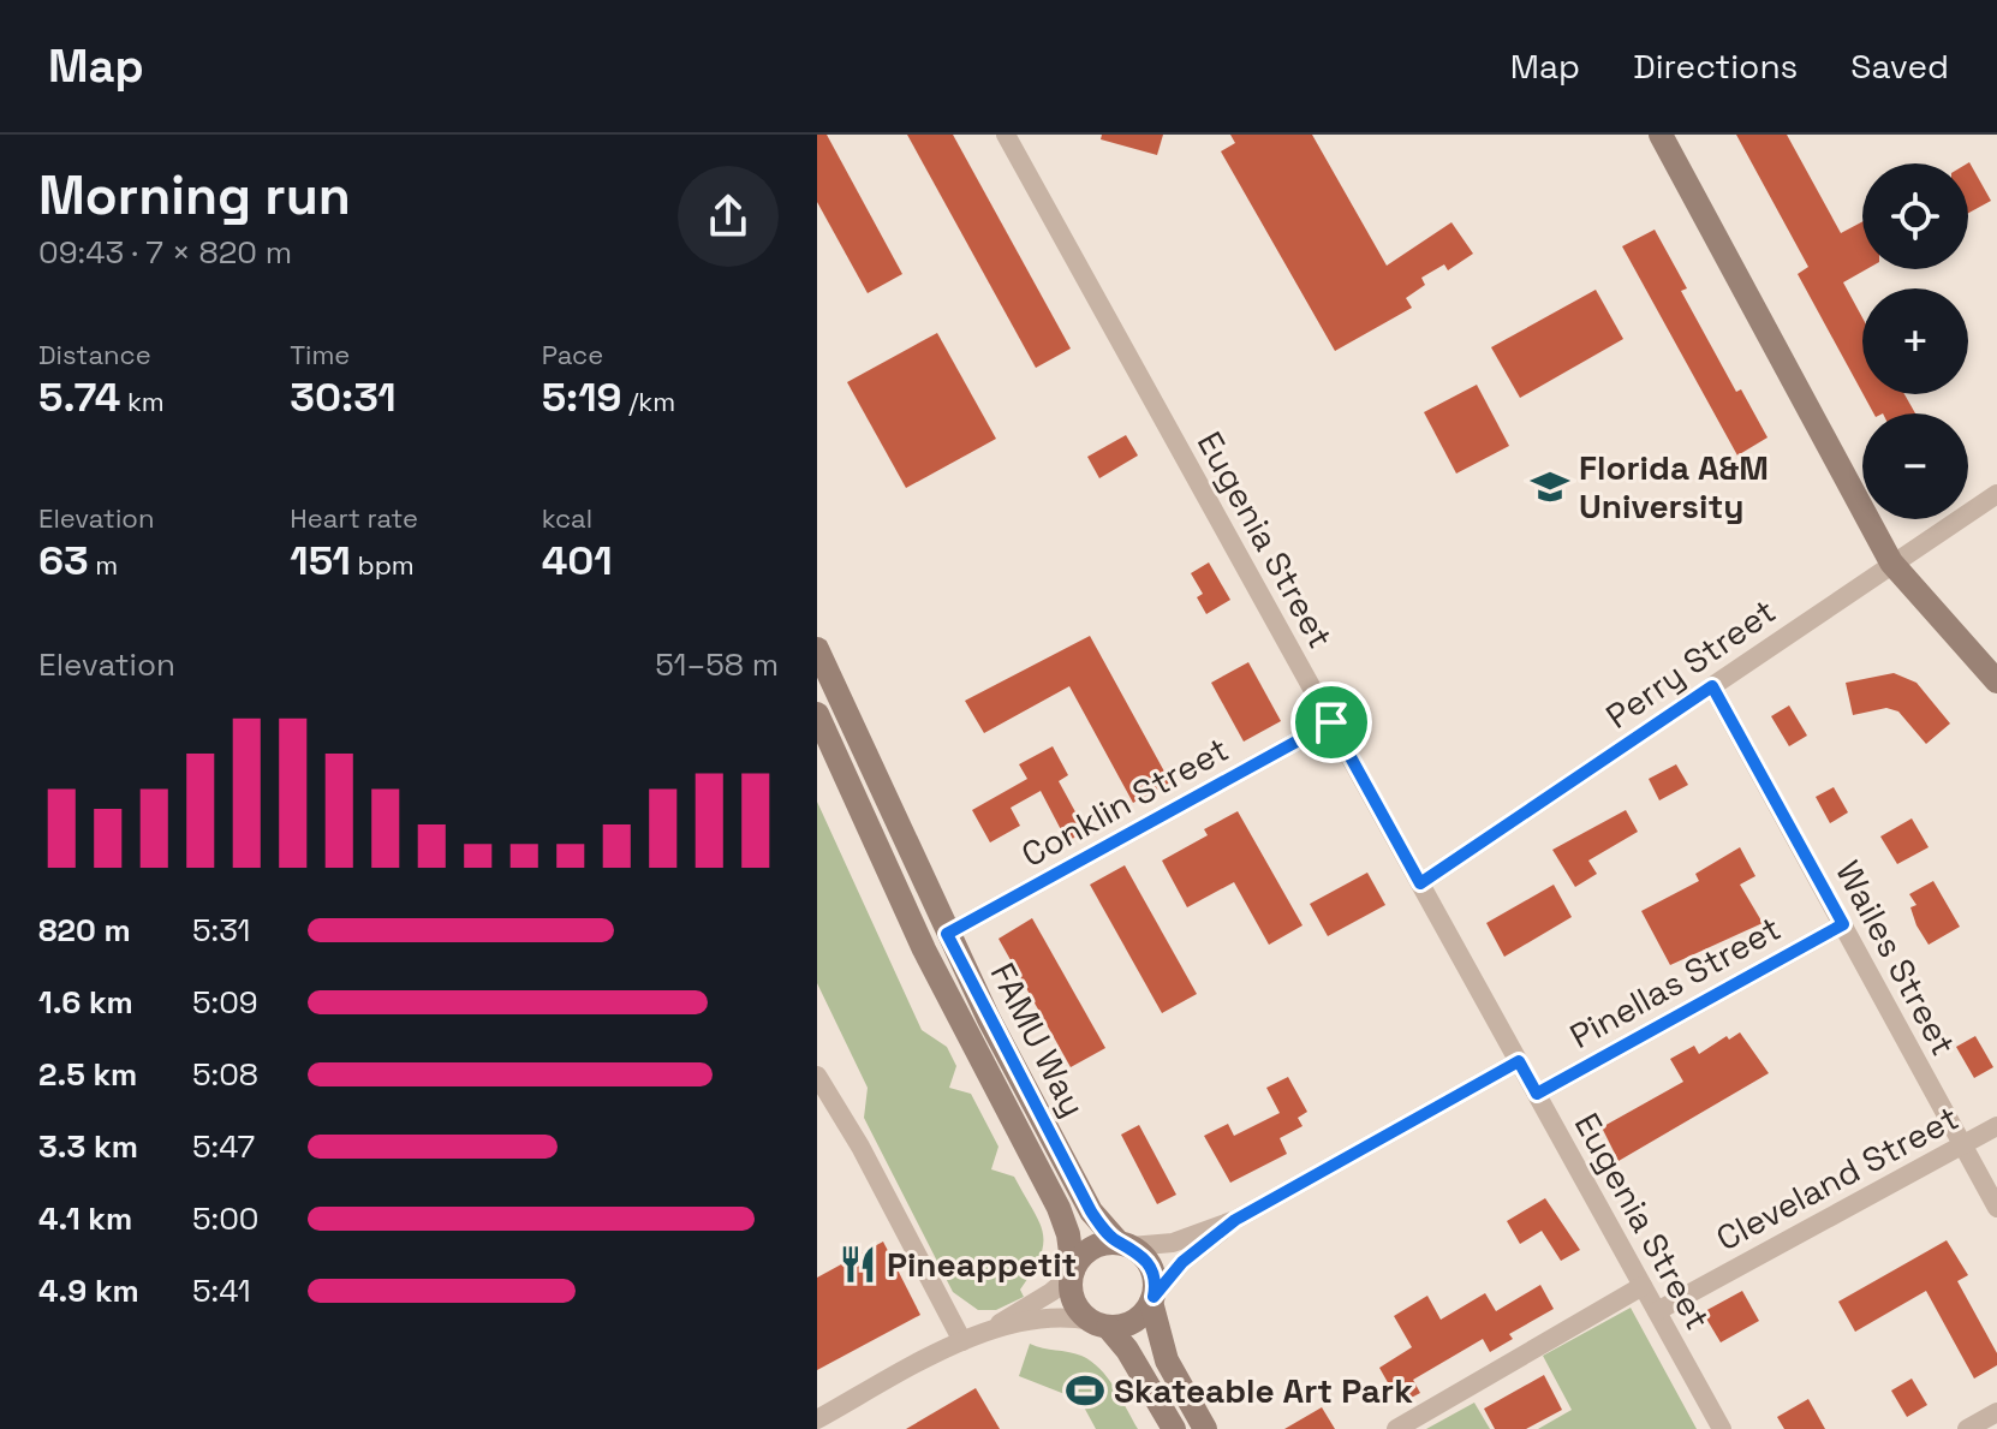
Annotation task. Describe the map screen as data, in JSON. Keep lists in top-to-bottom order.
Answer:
{
  "streets": {
    "street": [
      "Eugenia Street",
      "Perry Street",
      "Conklin Street",
      "Wailes Street",
      "Pinellas Street",
      "FAMU Way",
      "Cleveland Street"
    ]
  },
  "crossings": [
    ["Eugenia Street", "Perry Street"],
    ["Eugenia Street", "Conklin Street"],
    ["Eugenia Street", "Pinellas Street"],
    ["Eugenia Street", "Cleveland Street"],
    ["Perry Street", "Wailes Street"],
    ["Conklin Street", "FAMU Way"],
    ["Wailes Street", "Pinellas Street"],
    ["Wailes Street", "Cleveland Street"]
  ],
  "places": {
    "school or university": ["Florida A&M University"],
    "restaurant": ["Pineappetit"],
    "sports": ["Skateable Art Park"]
  },
  "page": {
    "header": "Map",
    "nav": ["Map", "Directions", "Saved"],
    "heading": ["Morning run", "09:43 · 7 × 820 m"],
    "map_buttons": ["+", "−"],
    "stats": [
      ["Distance", "5.74 km"],
      ["Time", "30:31"],
      ["Pace", "5:19 /km"],
      ["Elevation", "63 m"],
      ["Heart rate", "151 bpm"],
      ["kcal", "401"]
    ],
    "chart": ["Elevation", "51–58 m"],
    "list": [
      {
        "name": "820 m",
        "note": "5:31"
      },
      {
        "name": "1.6 km",
        "note": "5:09"
      },
      {
        "name": "2.5 km",
        "note": "5:08"
      },
      {
        "name": "3.3 km",
        "note": "5:47"
      },
      {
        "name": "4.1 km",
        "note": "5:00"
      },
      {
        "name": "4.9 km",
        "note": "5:41"
      }
    ]
  }
}
